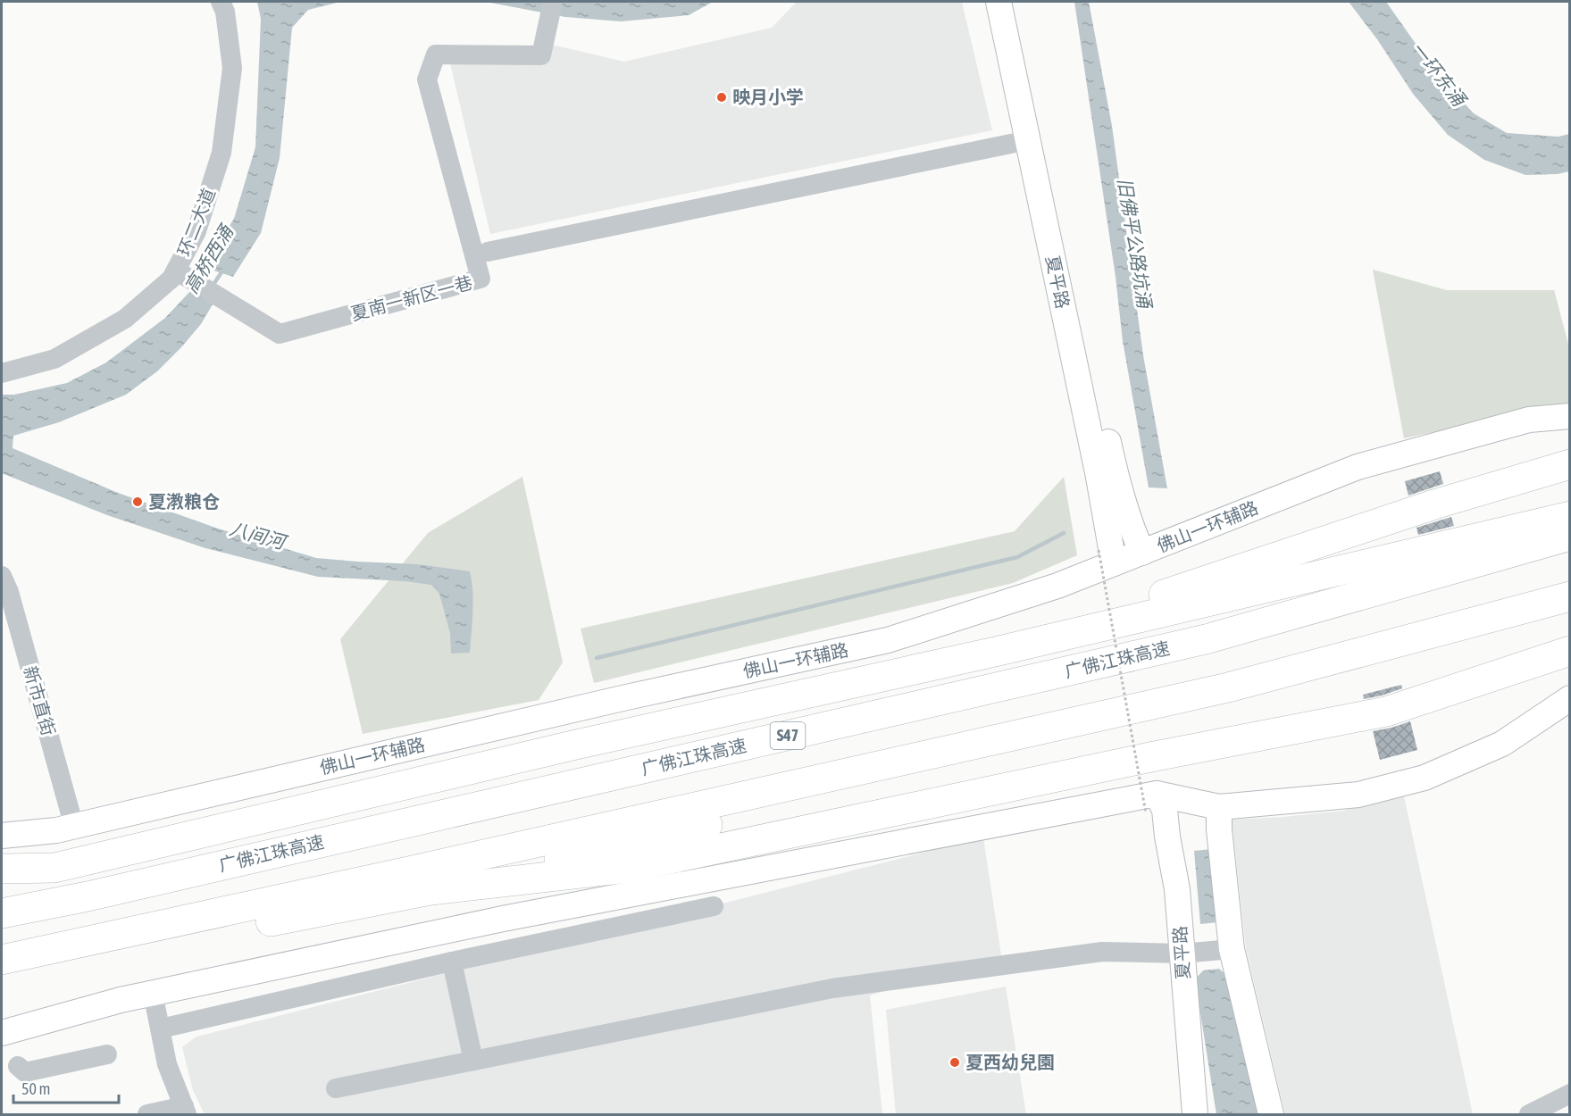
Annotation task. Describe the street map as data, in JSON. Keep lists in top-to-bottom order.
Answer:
{
  "streets": {
    "highway": ["广佛江珠高速", "S47"],
    "main road": ["夏平路", "佛山一环辅路"],
    "street": ["环二大道", "夏南一新区一巷", "新市直街"]
  },
  "crossings": [
    ["环二大道", "夏南一新区一巷"],
    ["夏平路", "佛山一环辅路"],
    ["佛山一环辅路", "新市直街"]
  ],
  "water": [
    "一环东涌",
    "旧佛平公路坑涌",
    "高桥西涌",
    "八间河"
  ],
  "places": ["映月小学", "夏漖粮仓", "夏西幼兒園"],
  "scale_bar": "50 m"
}
